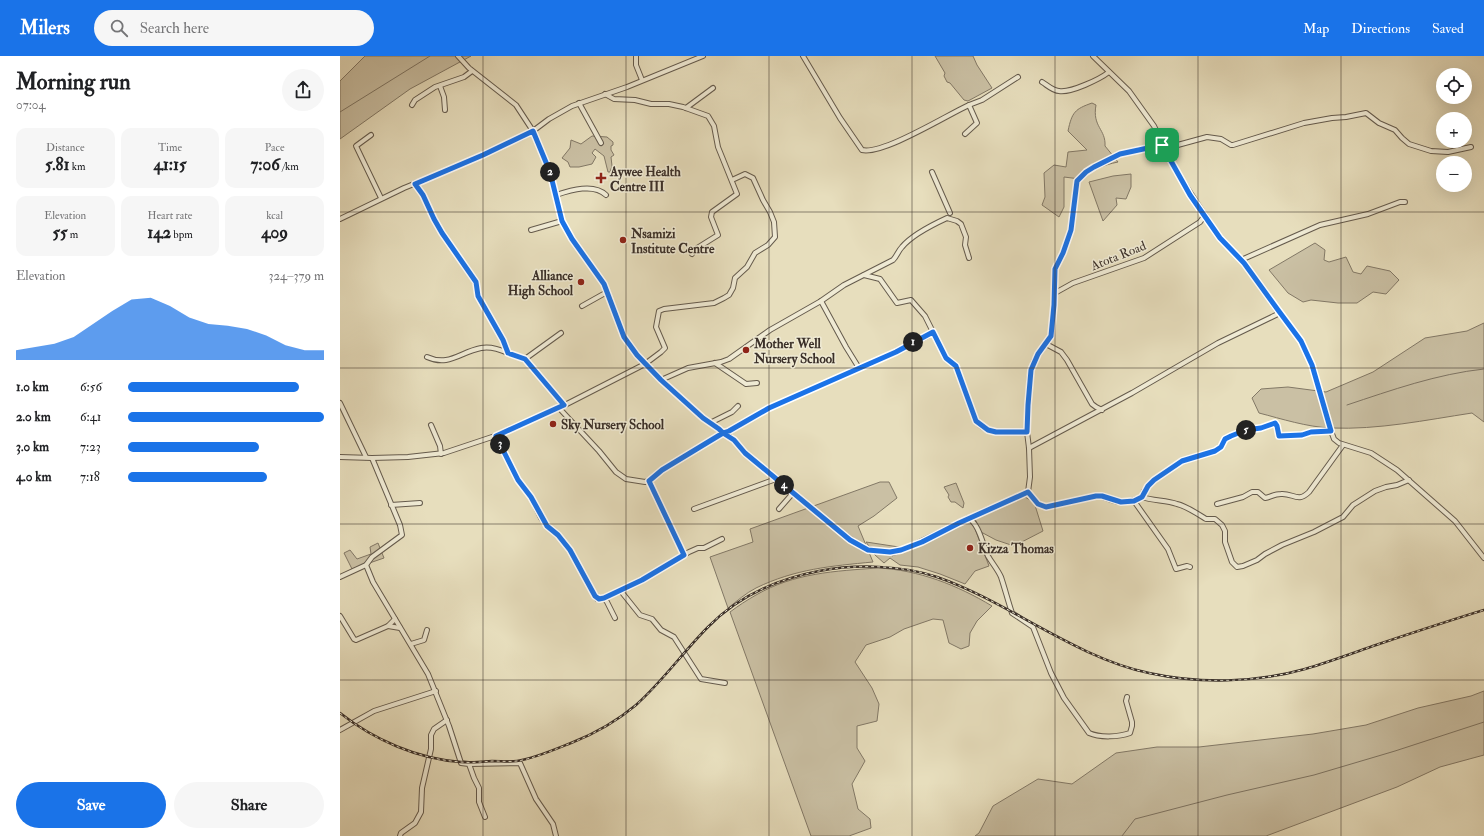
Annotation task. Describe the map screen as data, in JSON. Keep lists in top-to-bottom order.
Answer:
{
  "streets": {
    "street": ["Atota Road"]
  },
  "places": {
    "health": ["Aywee Health Centre III"],
    "other": [
      "Nsamizi Institute Centre",
      "Alliance High School",
      "Mother Well Nursery School",
      "Sky Nursery School",
      "Kizza Thomas"
    ]
  },
  "page": {
    "header": "Milers",
    "search": "Search here",
    "nav": ["Map", "Directions", "Saved"],
    "heading": ["Morning run", "07:04"],
    "map_buttons": ["+", "−"],
    "stats": [
      ["Distance", "5.81 km"],
      ["Time", "41:15"],
      ["Pace", "7:06 /km"],
      ["Elevation", "55 m"],
      ["Heart rate", "142 bpm"],
      ["kcal", "409"]
    ],
    "pins": [
      "2",
      "1",
      "5",
      "3",
      "4"
    ],
    "chart": ["Elevation", "324–379 m"],
    "list": [
      {
        "name": "1.0 km",
        "note": "6:56"
      },
      {
        "name": "2.0 km",
        "note": "6:41"
      },
      {
        "name": "3.0 km",
        "note": "7:23"
      },
      {
        "name": "4.0 km",
        "note": "7:18"
      }
    ],
    "buttons": ["Save", "Share"]
  }
}
